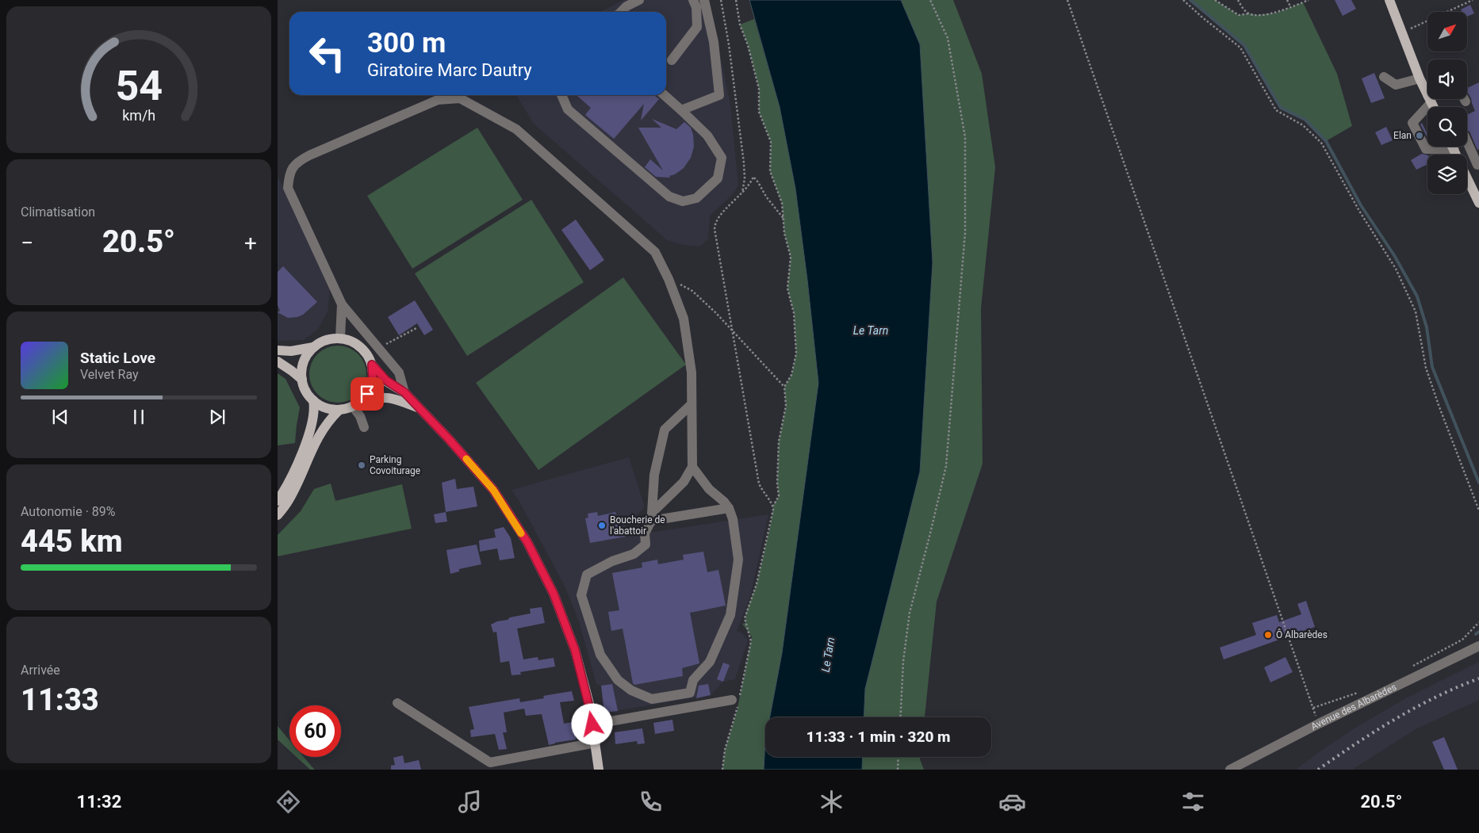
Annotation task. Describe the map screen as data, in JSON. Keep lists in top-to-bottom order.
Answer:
{
  "streets": {
    "street": ["Avenue des Albarèdes"]
  },
  "water": ["Le Tarn"],
  "places": [
    "Elan",
    "Parking Covoiturage",
    "Boucherie de l'abattoir",
    "Ô Albarèdes"
  ],
  "north": "top right",
  "page": {
    "turn": ["300 m", "Giratoire Marc Dautry"],
    "tile": [
      "Climatisation",
      ["Autonomie · 89%", "445 km"],
      ["Arrivée", "11:33"]
    ],
    "heat": ["−", "20.5°", "+"],
    "song": ["Static Love", "Velvet Ray"],
    "limit": "60",
    "trip": "11:33 · 1 min · 320 m",
    "tabs": ["11:32", "20.5°"],
    "gauge": ["54", "km/h"]
  }
}
